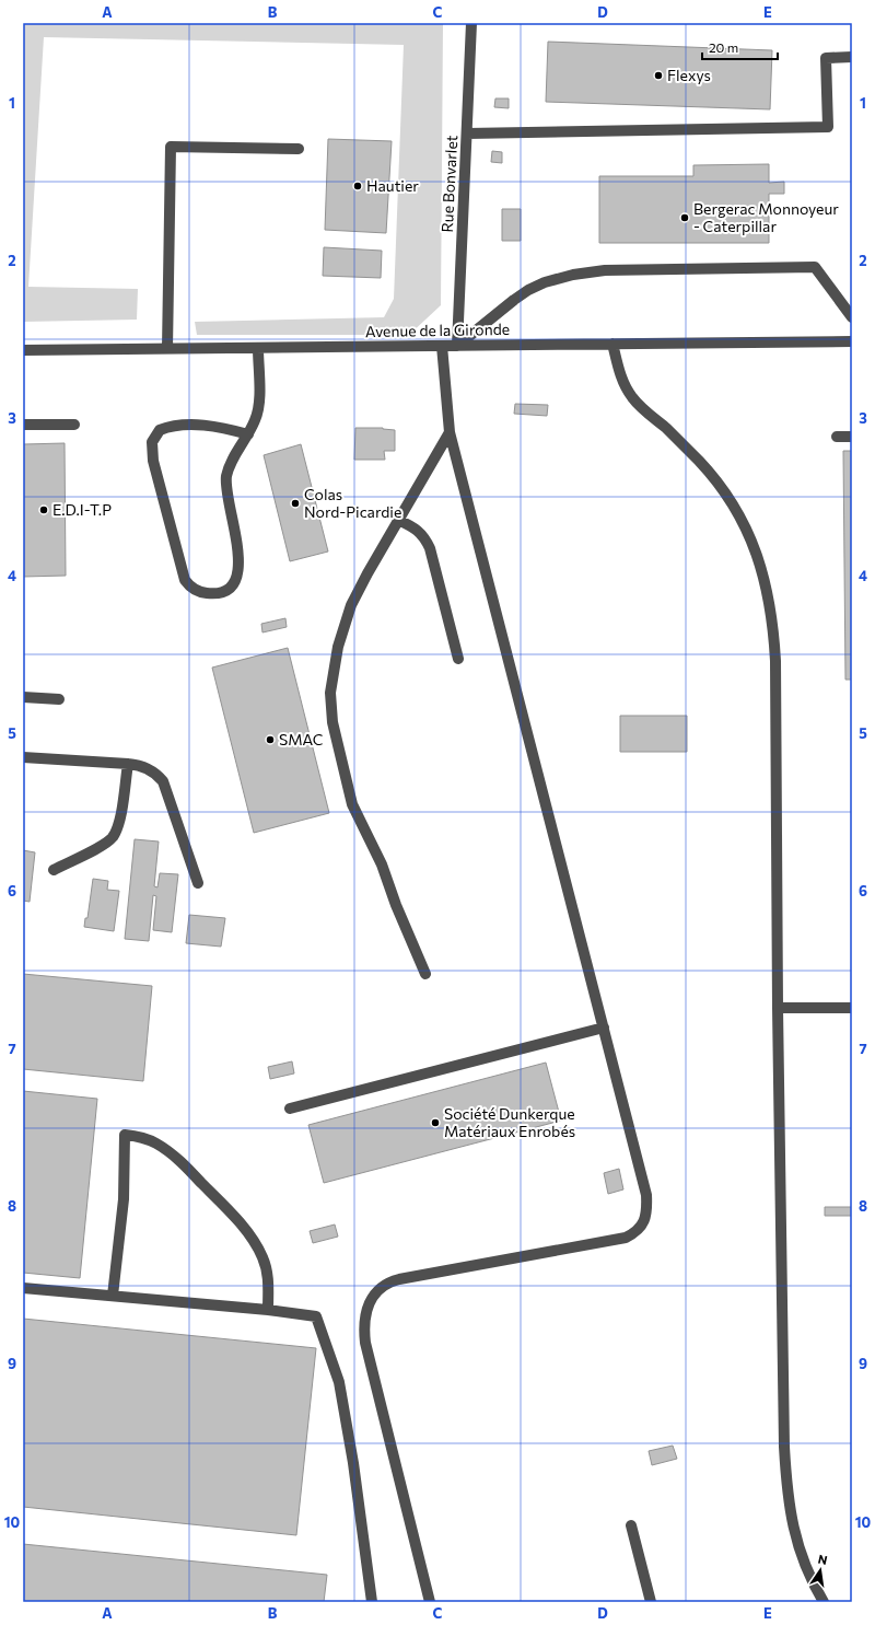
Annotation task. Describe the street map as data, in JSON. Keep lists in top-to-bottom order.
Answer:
{
  "streets": {
    "street": ["Rue Bonvarlet", "Avenue de la Gironde"]
  },
  "crossings": [
    ["Rue Bonvarlet", "Avenue de la Gironde"]
  ],
  "places": [
    "Flexys",
    "Hautier",
    "Bergerac Monnoyeur - Caterpillar",
    "Colas Nord-Picardie",
    "E.D.I-T.P",
    "SMAC",
    "Société Dunkerque Matériaux Enrobés"
  ],
  "scale_bar": "20 m",
  "north": "top",
  "grid": {
    "columns": [
      "A",
      "B",
      "C",
      "D",
      "E"
    ],
    "rows": [
      "1",
      "2",
      "3",
      "4",
      "5",
      "6",
      "7",
      "8",
      "9",
      "10"
    ]
  }
}
